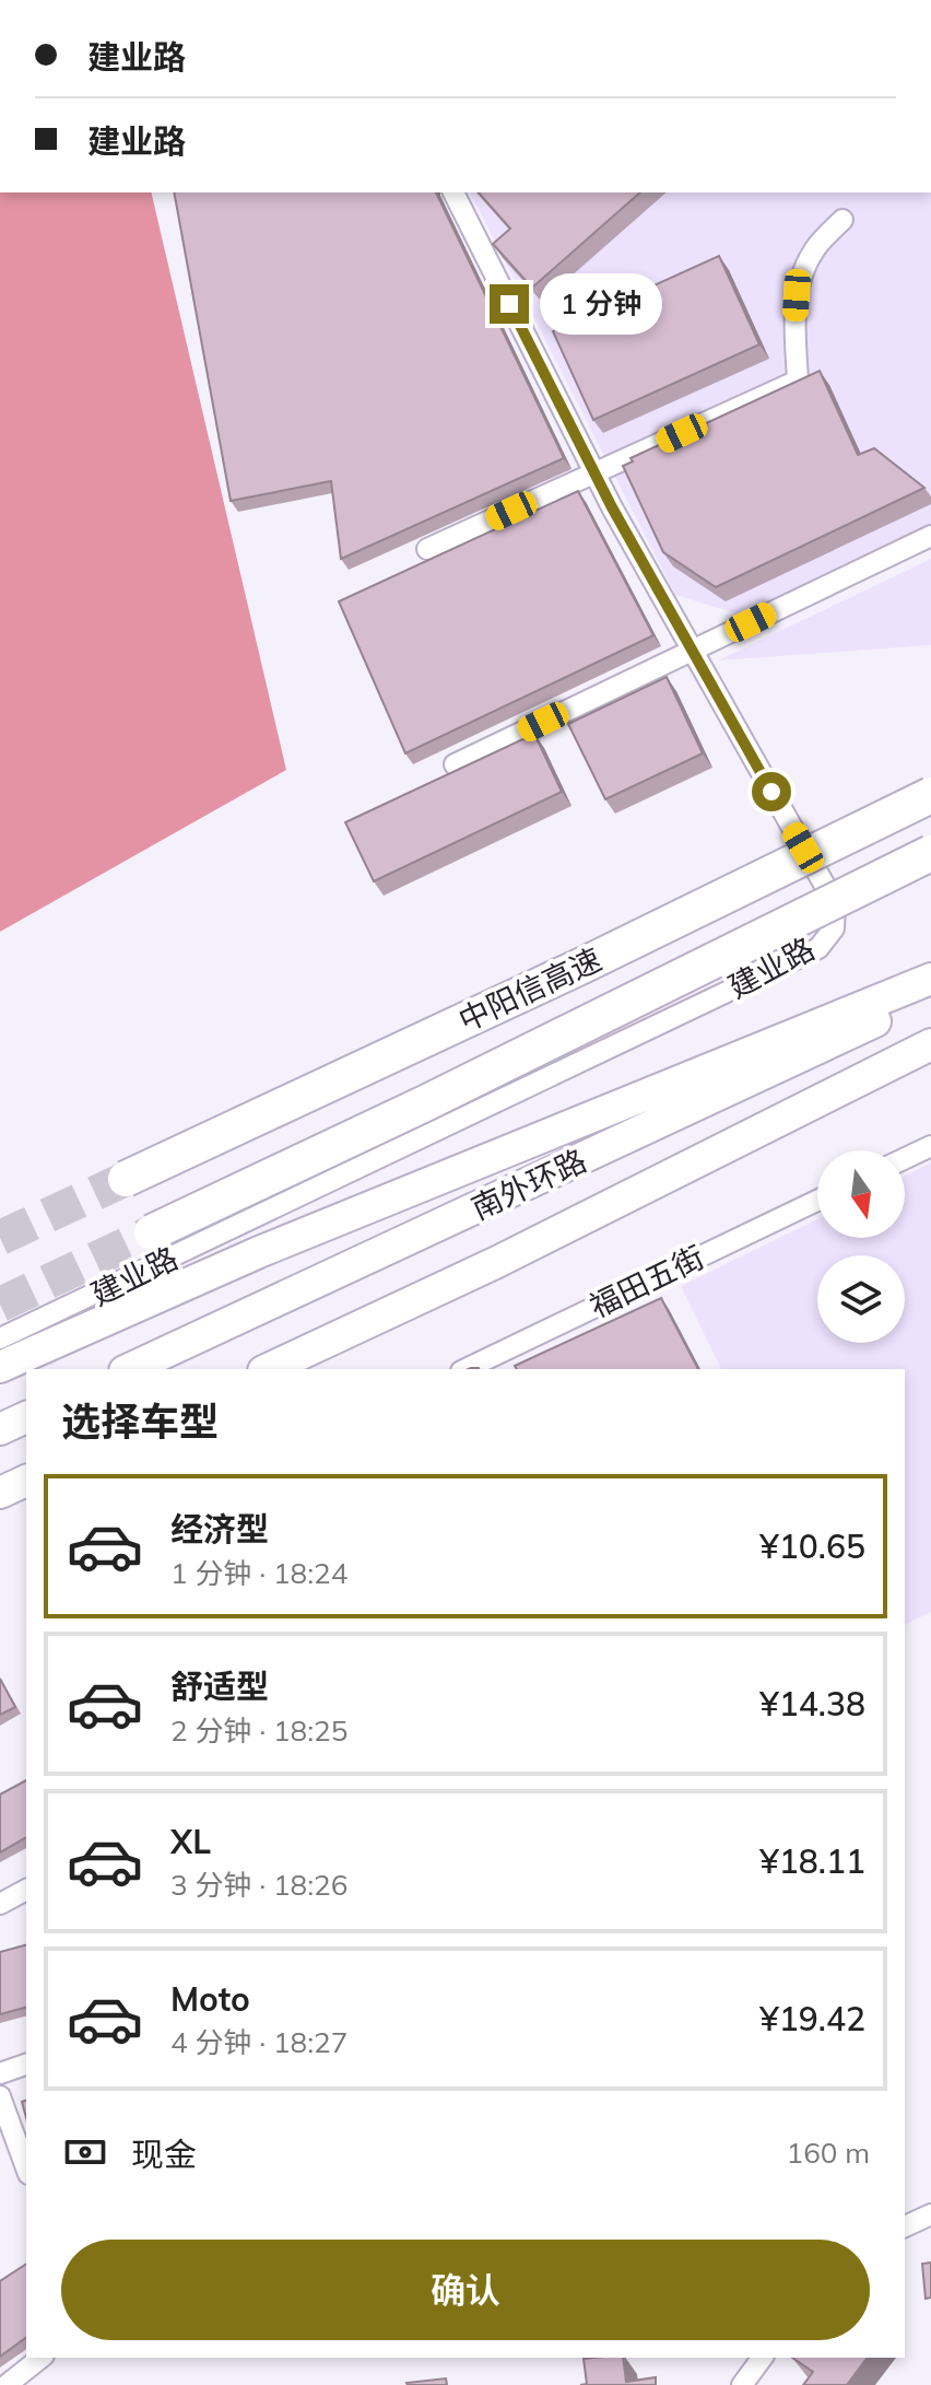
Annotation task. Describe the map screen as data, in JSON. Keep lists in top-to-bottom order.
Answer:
{
  "streets": {
    "highway": ["中阳信高速", "南外环路"],
    "street": ["建业路", "福田五街"]
  },
  "north": "bottom",
  "page": {
    "banner": ["建业路", "建业路"],
    "bubble": "1 分钟",
    "heading": "选择车型",
    "list": [
      {
        "name": "经济型",
        "note": "1 分钟 · 18:24",
        "value": "¥10.65"
      },
      {
        "name": "舒适型",
        "note": "2 分钟 · 18:25",
        "value": "¥14.38"
      },
      {
        "name": "XL",
        "note": "3 分钟 · 18:26",
        "value": "¥18.11"
      },
      {
        "name": "Moto",
        "note": "4 分钟 · 18:27",
        "value": "¥19.42"
      }
    ],
    "pay": ["现金", "160 m"],
    "buttons": "确认"
  }
}
